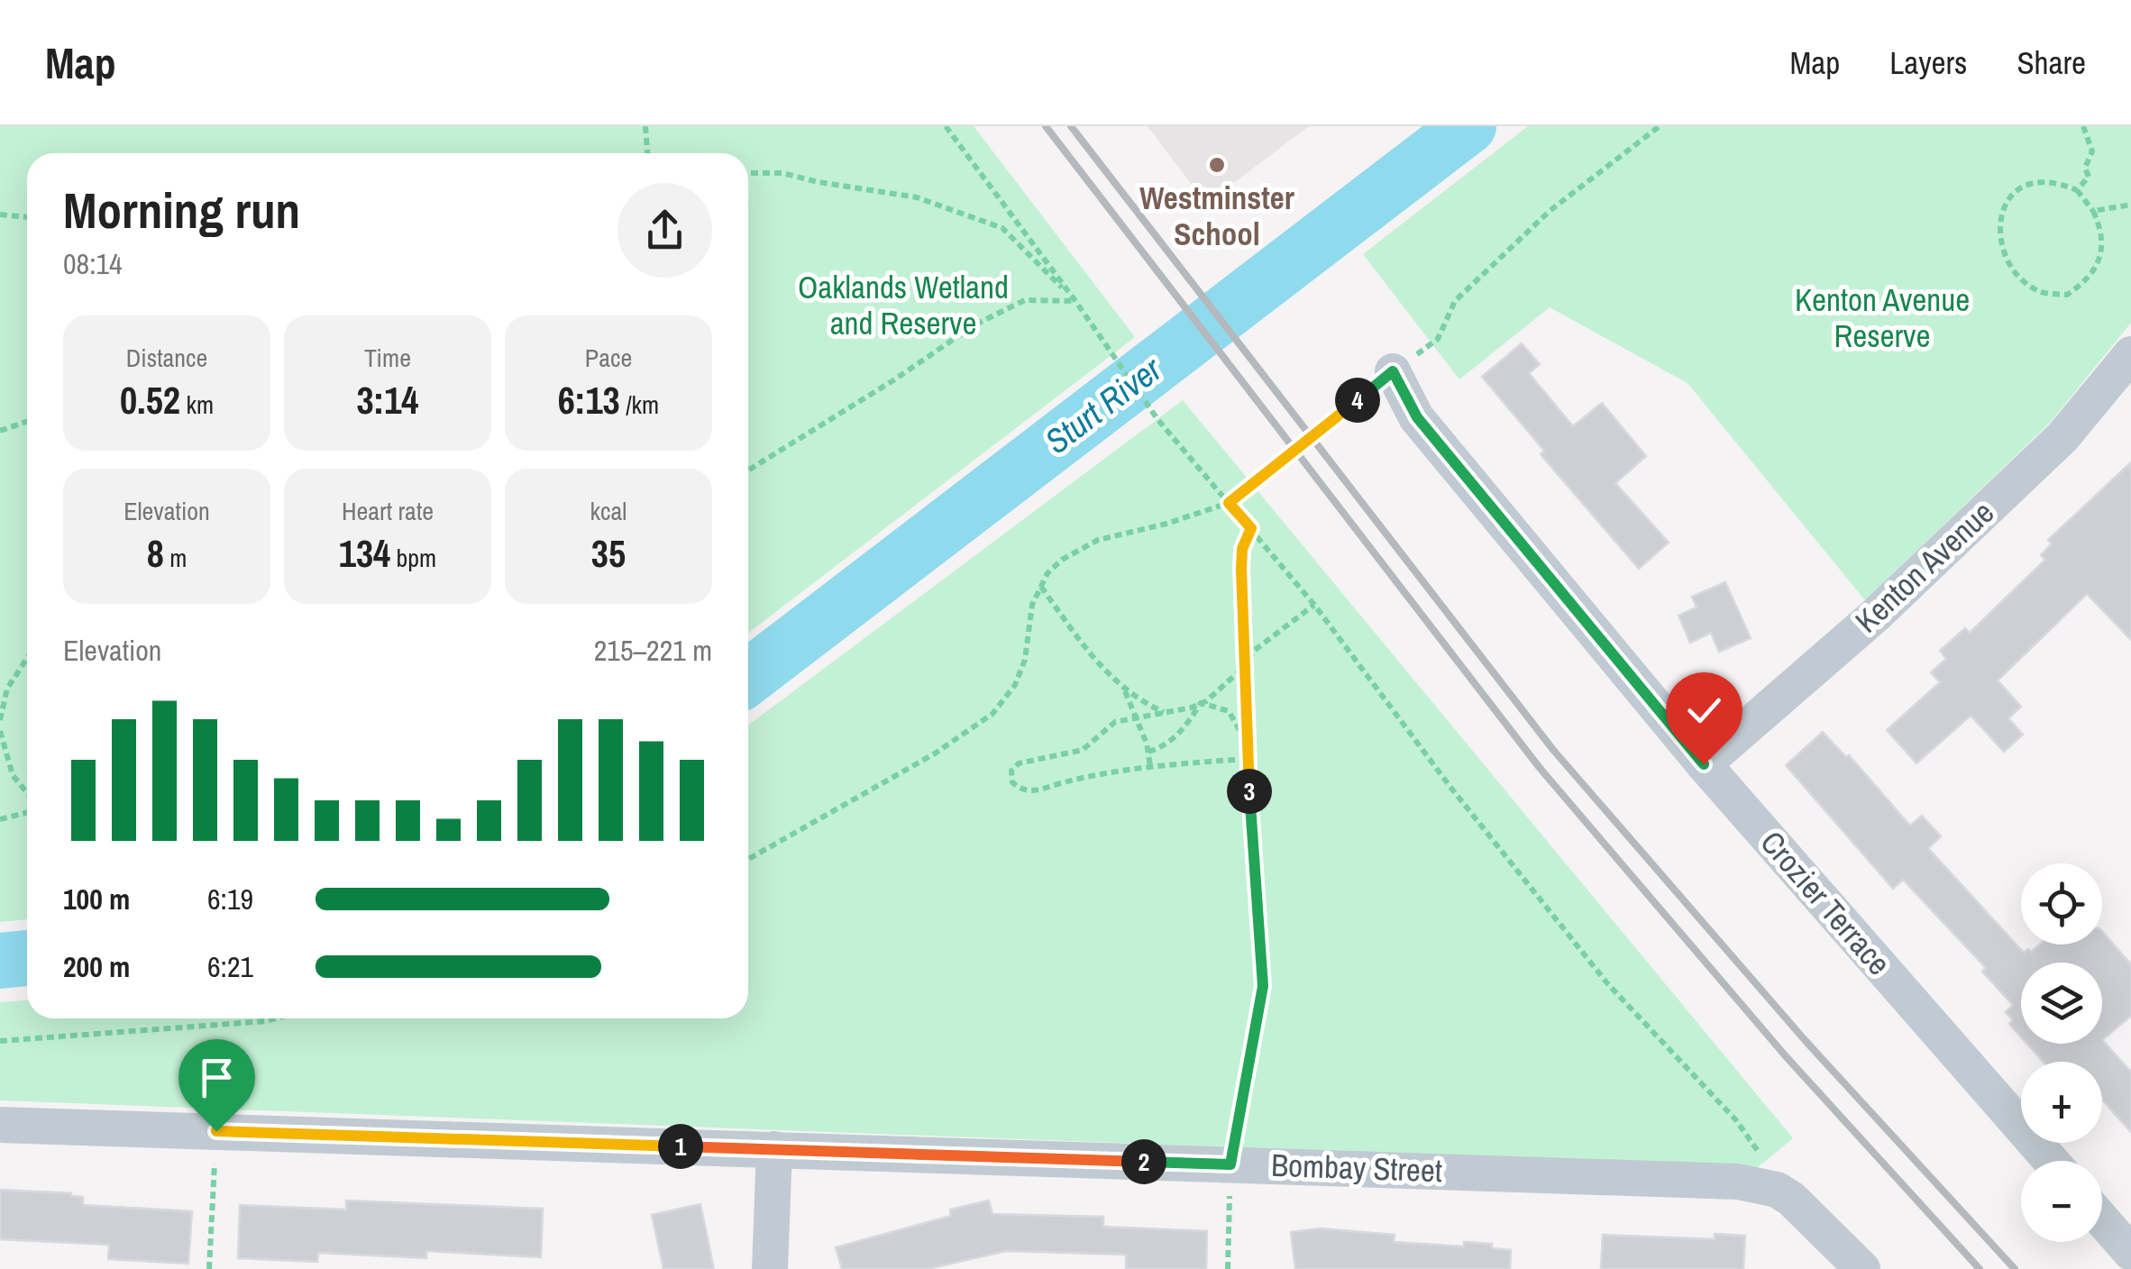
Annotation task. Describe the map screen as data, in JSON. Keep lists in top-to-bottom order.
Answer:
{
  "streets": {
    "street": ["Kenton Avenue", "Crozier Terrace", "Bombay Street"]
  },
  "crossings": [
    ["Kenton Avenue", "Crozier Terrace"]
  ],
  "water": ["Sturt River"],
  "parks": ["Oaklands Wetland and Reserve", "Kenton Avenue Reserve"],
  "places": ["Westminster School"],
  "page": {
    "header": "Map",
    "nav": ["Map", "Layers", "Share"],
    "heading": ["Morning run", "08:14"],
    "stats": [
      ["Distance", "0.52 km"],
      ["Time", "3:14"],
      ["Pace", "6:13 /km"],
      ["Elevation", "8 m"],
      ["Heart rate", "134 bpm"],
      ["kcal", "35"]
    ],
    "pins": [
      "4",
      "3",
      "1",
      "2"
    ],
    "chart": ["Elevation", "215–221 m"],
    "map_buttons": ["+", "−"],
    "list": [
      {
        "name": "100 m",
        "note": "6:19"
      },
      {
        "name": "200 m",
        "note": "6:21"
      }
    ]
  }
}
